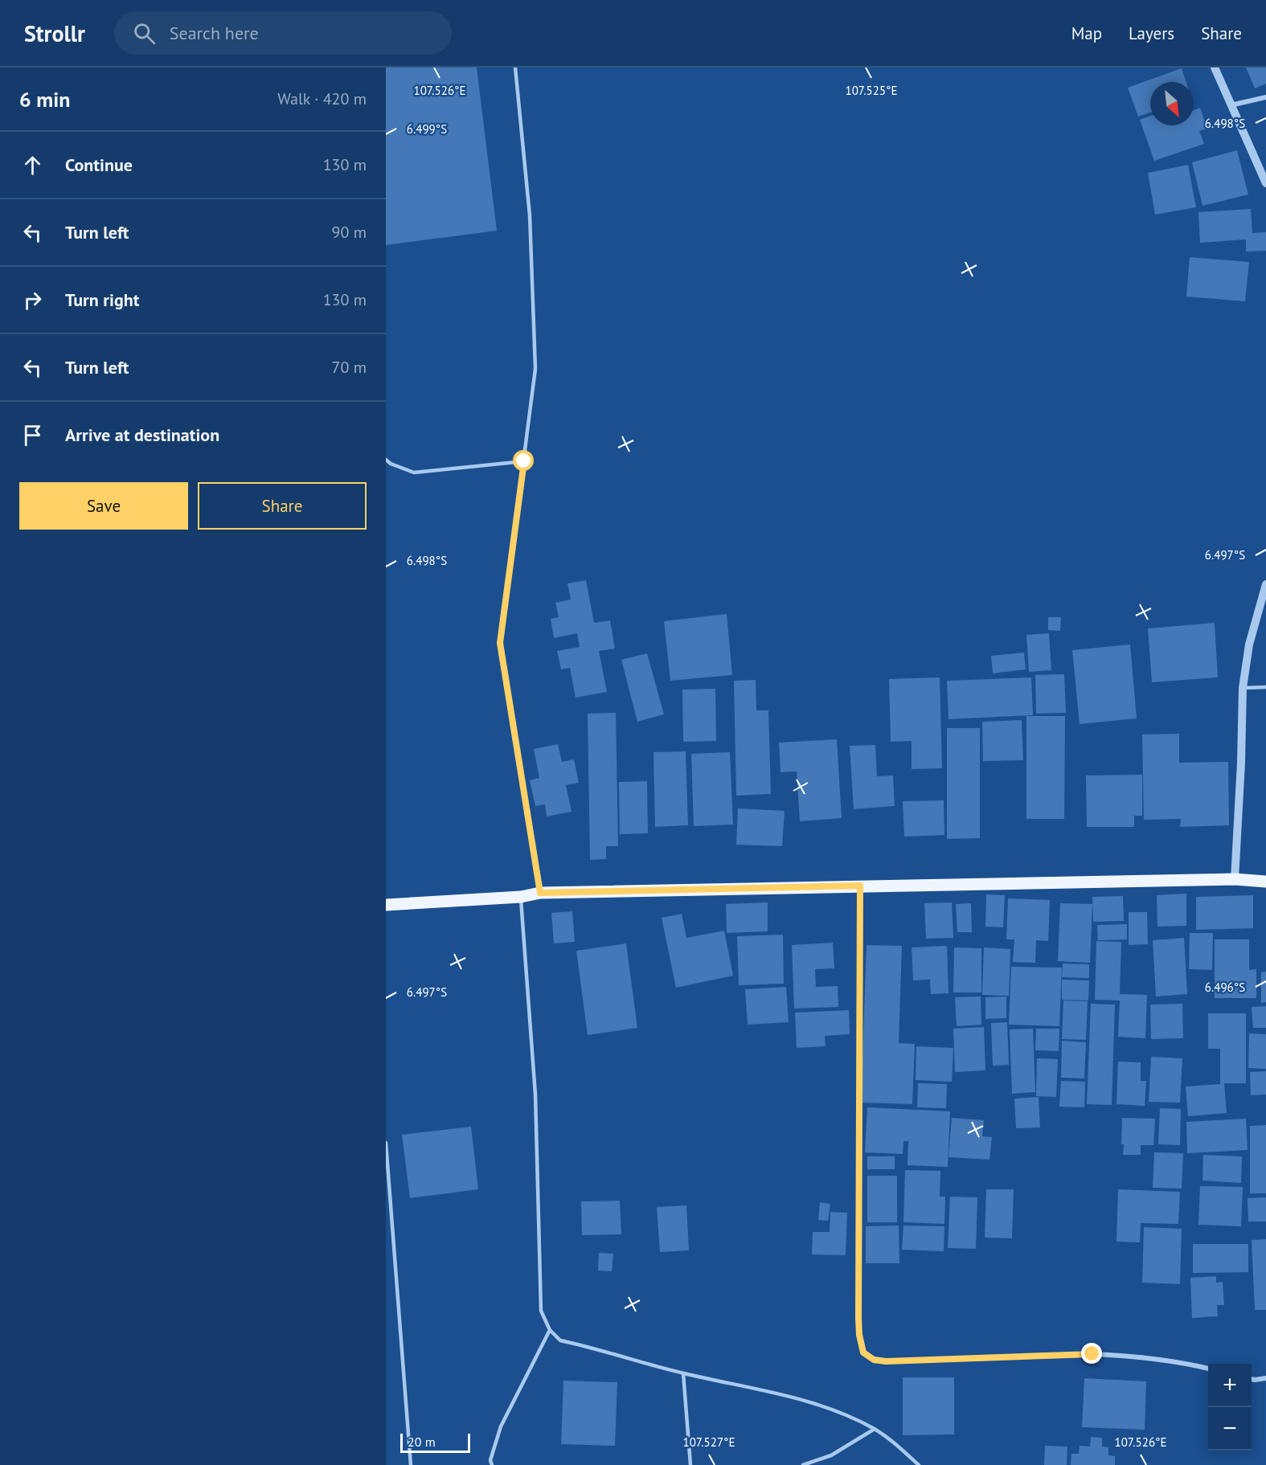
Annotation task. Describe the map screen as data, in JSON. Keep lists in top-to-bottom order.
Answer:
{
  "scale_bar": "20 m",
  "north": "bottom right",
  "page": {
    "header": "Strollr",
    "search": "Search here",
    "nav": ["Map", "Layers", "Share"],
    "heading": ["6 min", "Walk · 420 m"],
    "list": [
      ["Continue", "130 m"],
      ["Turn left", "90 m"],
      ["Turn right", "130 m"],
      ["Turn left", "70 m"],
      "Arrive at destination"
    ],
    "buttons": ["Save", "Share"],
    "map_buttons": ["+", "−"],
    "scale": "20 m"
  },
  "coordinates": [
    "107.526°E",
    "107.525°E",
    "6.498°S",
    "6.499°S",
    "6.497°S",
    "6.496°S",
    "107.527°E"
  ]
}
